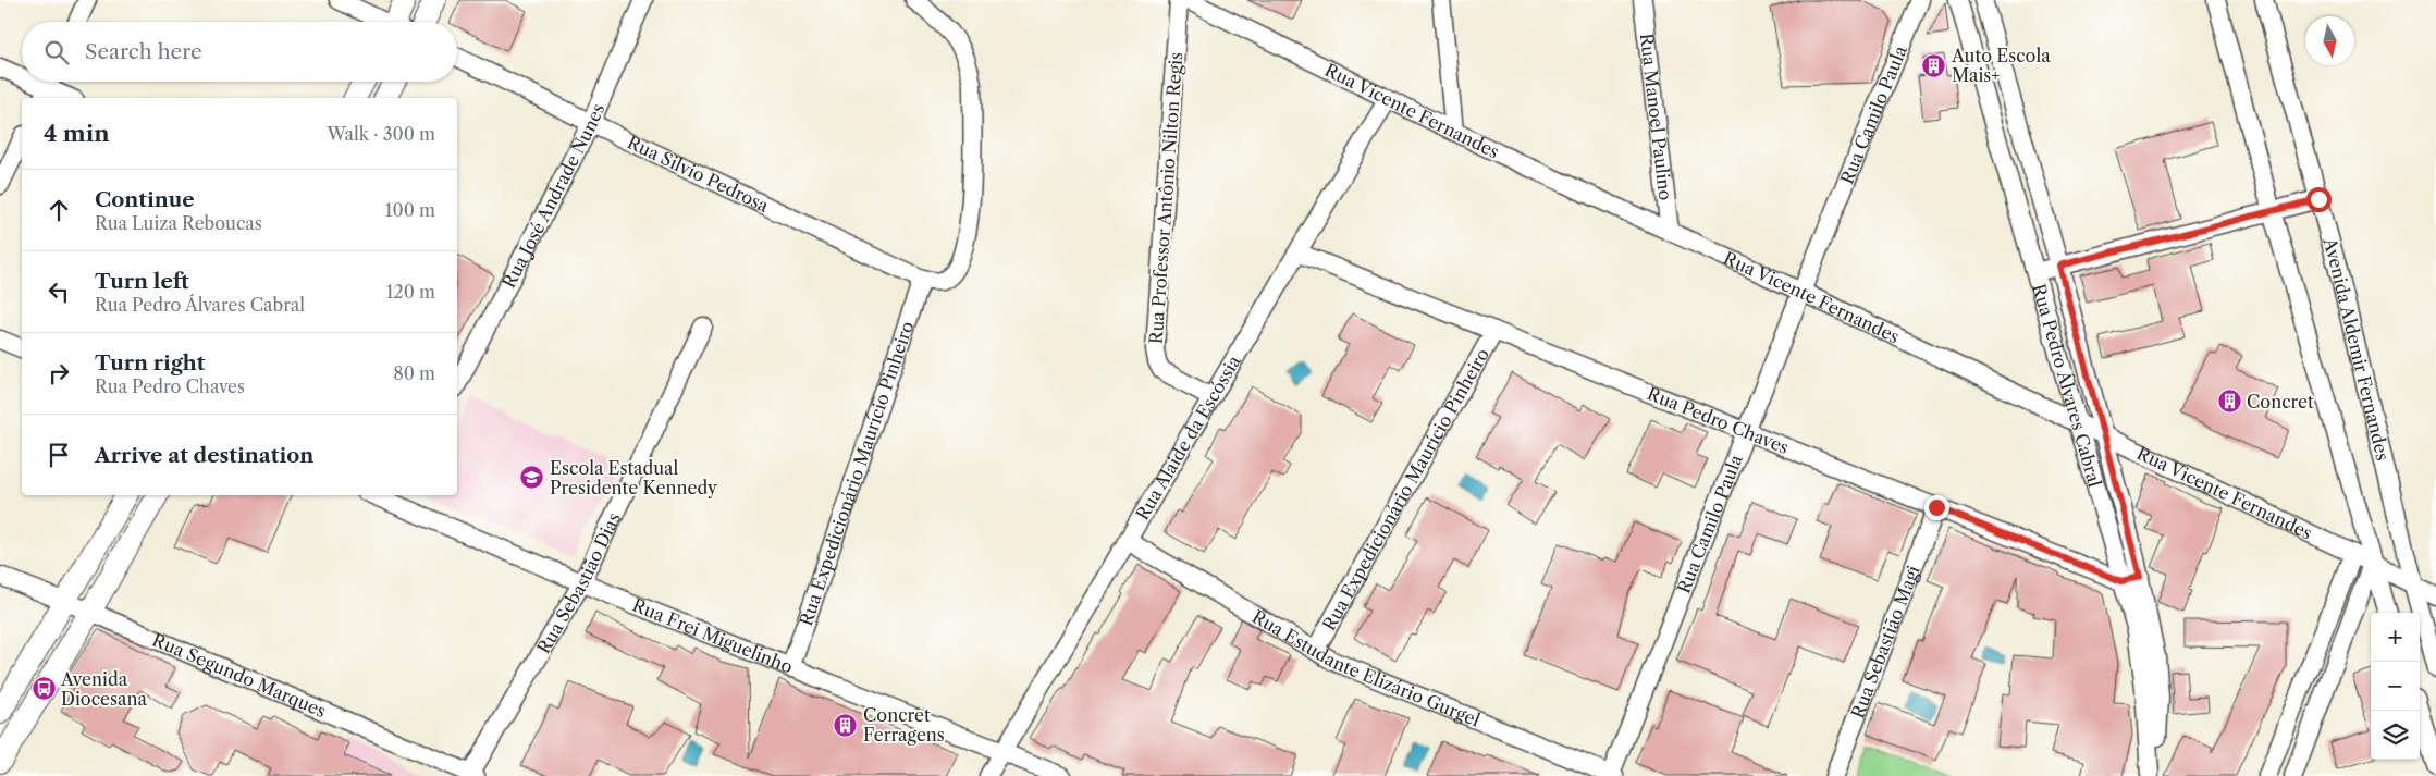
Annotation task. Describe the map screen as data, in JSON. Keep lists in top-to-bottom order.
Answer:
{
  "streets": {
    "street": [
      "Rua Vicente Fernandes",
      "Rua Camilo Paula",
      "Rua Manoel Paulino",
      "Rua Silvio Pedrosa",
      "Rua José Andrade Nunes",
      "Rua Professor Antônio Nilton Regis",
      "Avenida Aldemir Fernandes",
      "Rua Pedro Álvares Cabral",
      "Rua Pedro Chaves",
      "Rua Alaide da Escóssia",
      "Rua Expedicionário Maurício Pinheiro",
      "Rua Sebastião Dias",
      "Rua Frei Miguelinho",
      "Rua Sebastião Magi",
      "Rua Estudante Elizário Gurgel",
      "Rua Segundo Marques"
    ]
  },
  "crossings": [
    ["Rua Vicente Fernandes", "Rua Camilo Paula"],
    ["Rua Vicente Fernandes", "Rua Manoel Paulino"],
    ["Rua Vicente Fernandes", "Avenida Aldemir Fernandes"],
    ["Rua Vicente Fernandes", "Rua Pedro Álvares Cabral"],
    ["Rua Vicente Fernandes", "Rua Alaide da Escóssia"],
    ["Rua Camilo Paula", "Rua Pedro Chaves"],
    ["Rua Camilo Paula", "Rua Estudante Elizário Gurgel"],
    ["Rua Silvio Pedrosa", "Rua José Andrade Nunes"],
    ["Rua Silvio Pedrosa", "Rua Expedicionário Maurício Pinheiro"],
    ["Rua Professor Antônio Nilton Regis", "Rua Alaide da Escóssia"],
    ["Rua Pedro Álvares Cabral", "Rua Pedro Chaves"],
    ["Rua Pedro Chaves", "Rua Alaide da Escóssia"],
    ["Rua Pedro Chaves", "Rua Expedicionário Maurício Pinheiro"],
    ["Rua Pedro Chaves", "Rua Sebastião Magi"],
    ["Rua Alaide da Escóssia", "Rua Frei Miguelinho"],
    ["Rua Alaide da Escóssia", "Rua Estudante Elizário Gurgel"],
    ["Rua Expedicionário Maurício Pinheiro", "Rua Frei Miguelinho"],
    ["Rua Expedicionário Maurício Pinheiro", "Rua Estudante Elizário Gurgel"],
    ["Rua Sebastião Dias", "Rua Frei Miguelinho"],
    ["Rua Sebastião Dias", "Rua Segundo Marques"]
  ],
  "places": {
    "building": ["Auto Escola Mais+", "Concret", "Concret Ferragens"],
    "school or university": ["Escola Estadual Presidente Kennedy"],
    "bus stop": ["Avenida Diocesana"]
  },
  "north": "bottom",
  "page": {
    "search": "Search here",
    "heading": ["4 min", "Walk · 300 m"],
    "list": [
      ["Continue", "Rua Luiza Reboucas", "100 m"],
      ["Turn left", "Rua Pedro Álvares Cabral", "120 m"],
      ["Turn right", "Rua Pedro Chaves", "80 m"],
      "Arrive at destination"
    ],
    "map_buttons": ["+", "−"]
  }
}
